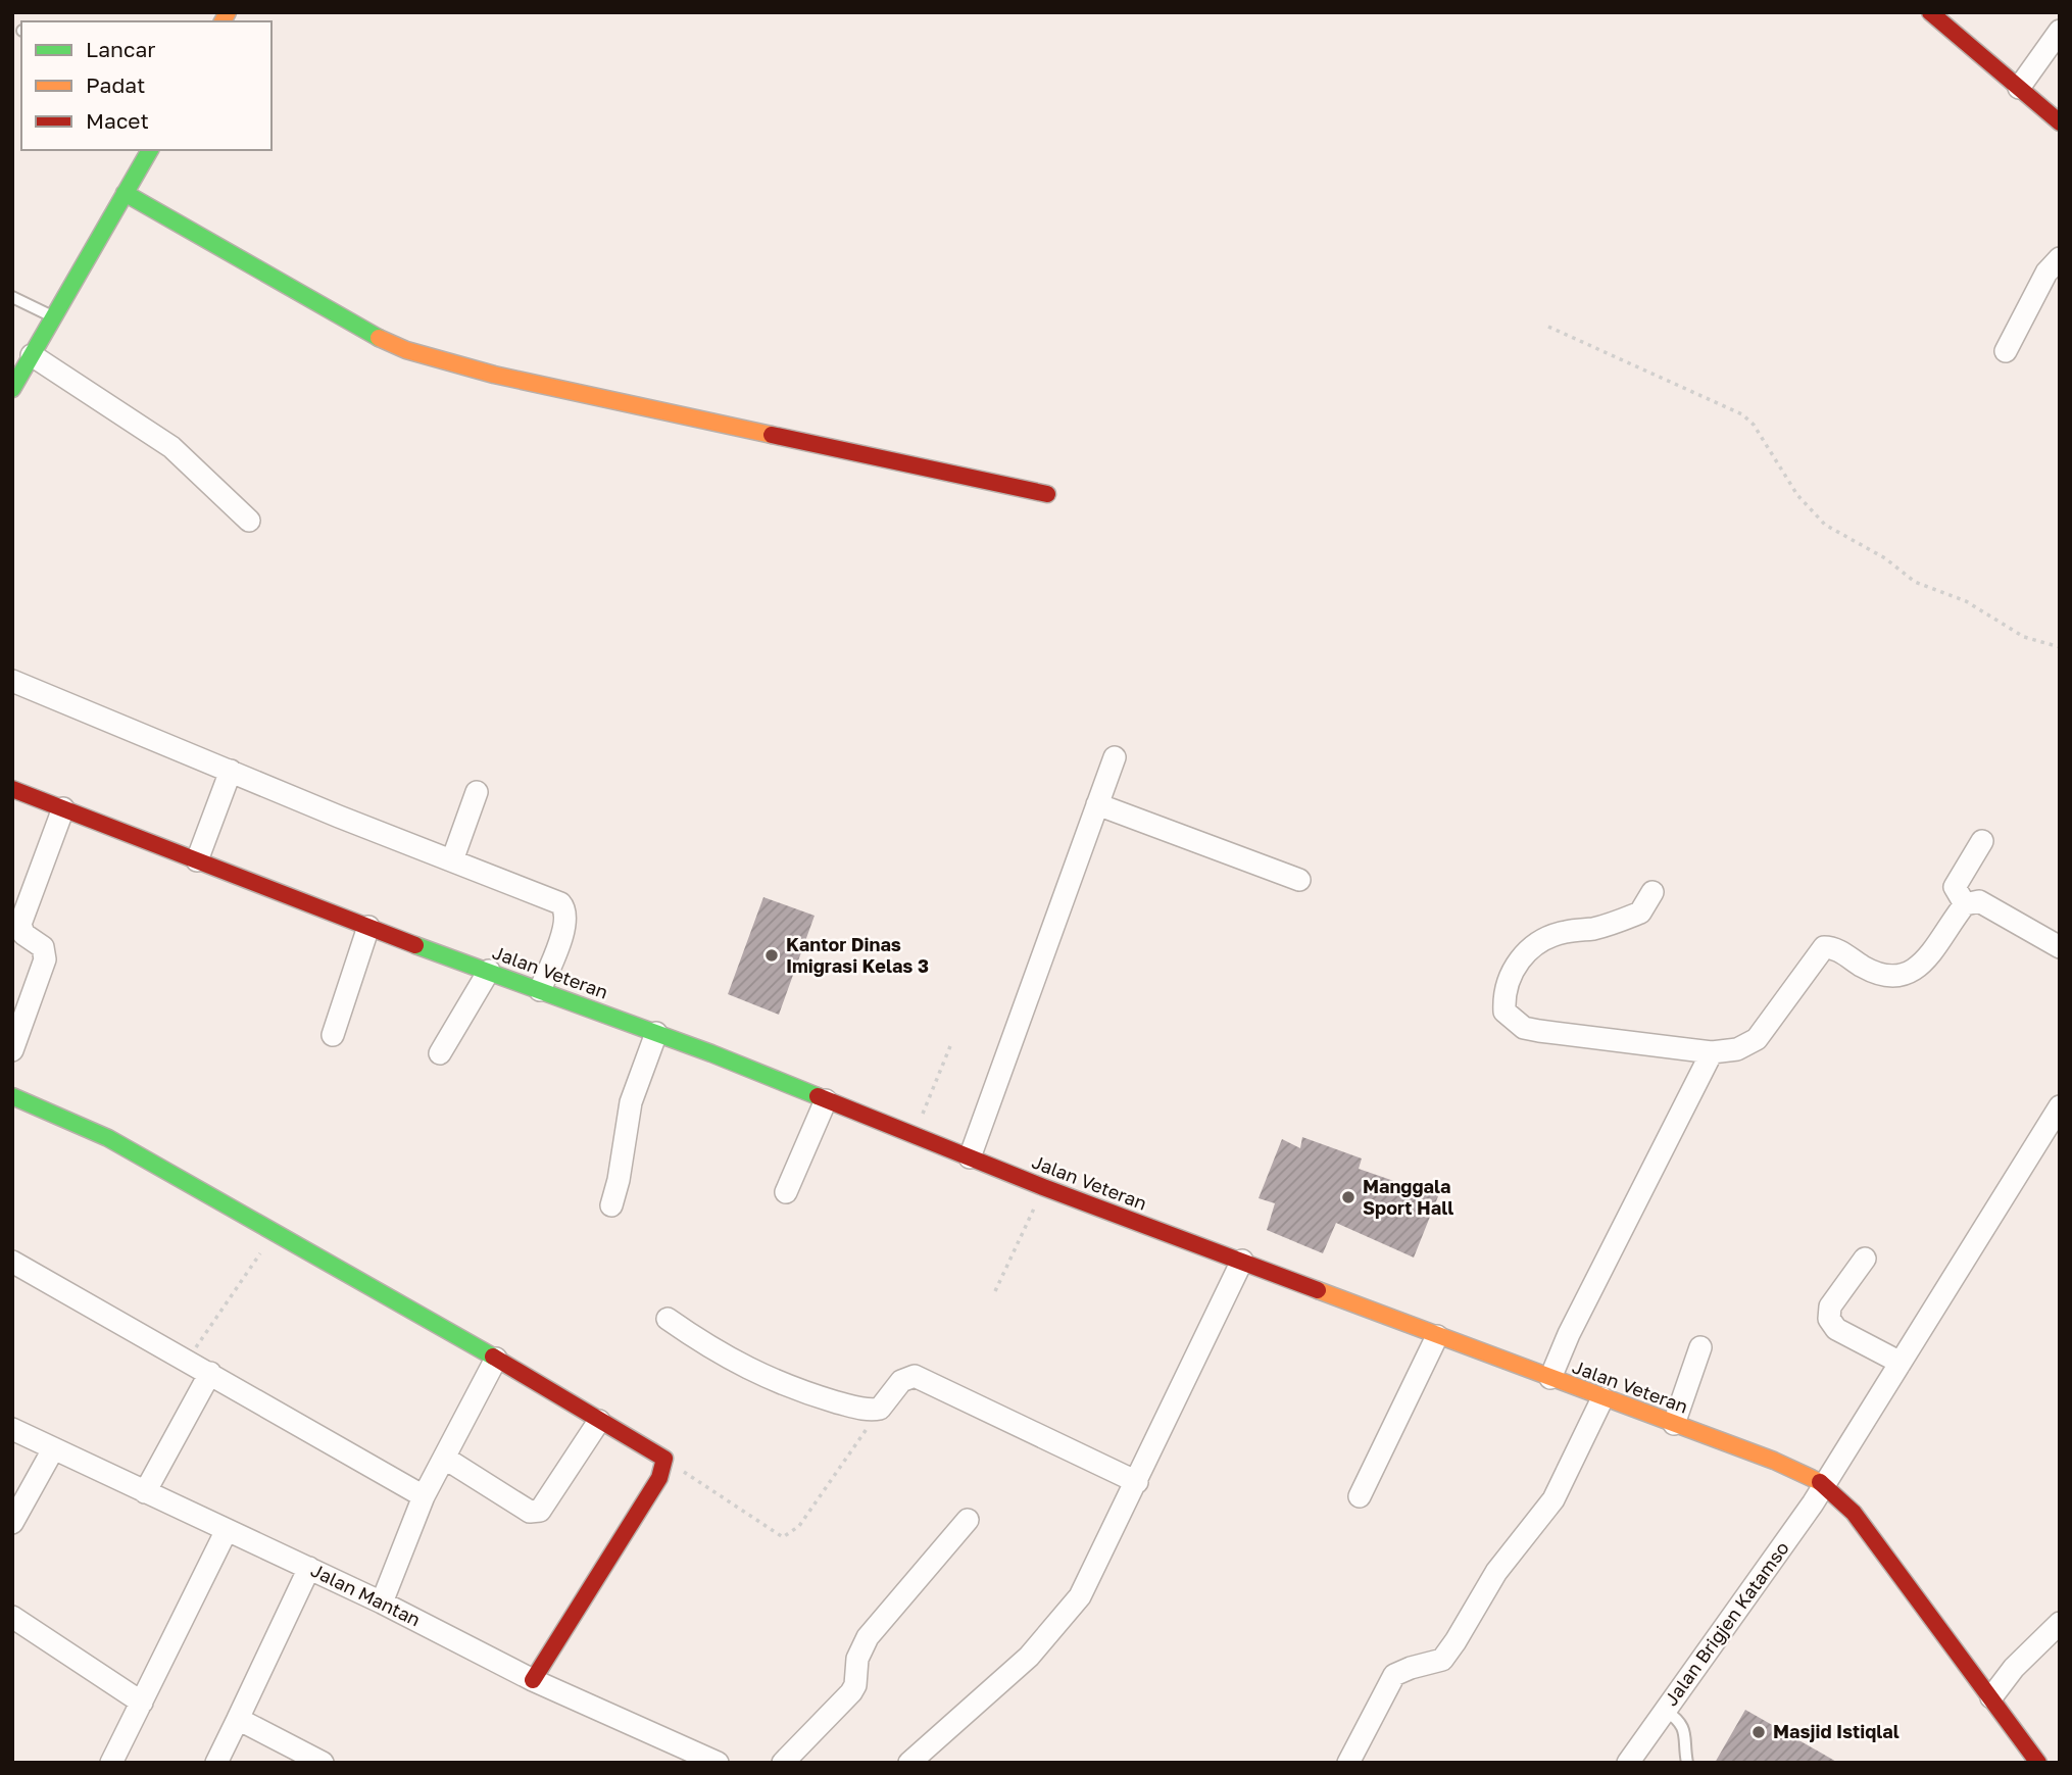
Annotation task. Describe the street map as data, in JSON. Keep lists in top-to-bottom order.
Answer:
{
  "streets": {
    "main road": ["Jalan Veteran"],
    "street": ["Jalan Mantan", "Jalan Brigjen Katamso"]
  },
  "crossings": [
    ["Jalan Veteran", "Jalan Brigjen Katamso"]
  ],
  "places": ["Kantor Dinas Imigrasi Kelas 3", "Manggala Sport Hall", "Masjid Istiqlal"],
  "legend": ["Lancar", "Padat", "Macet"]
}
